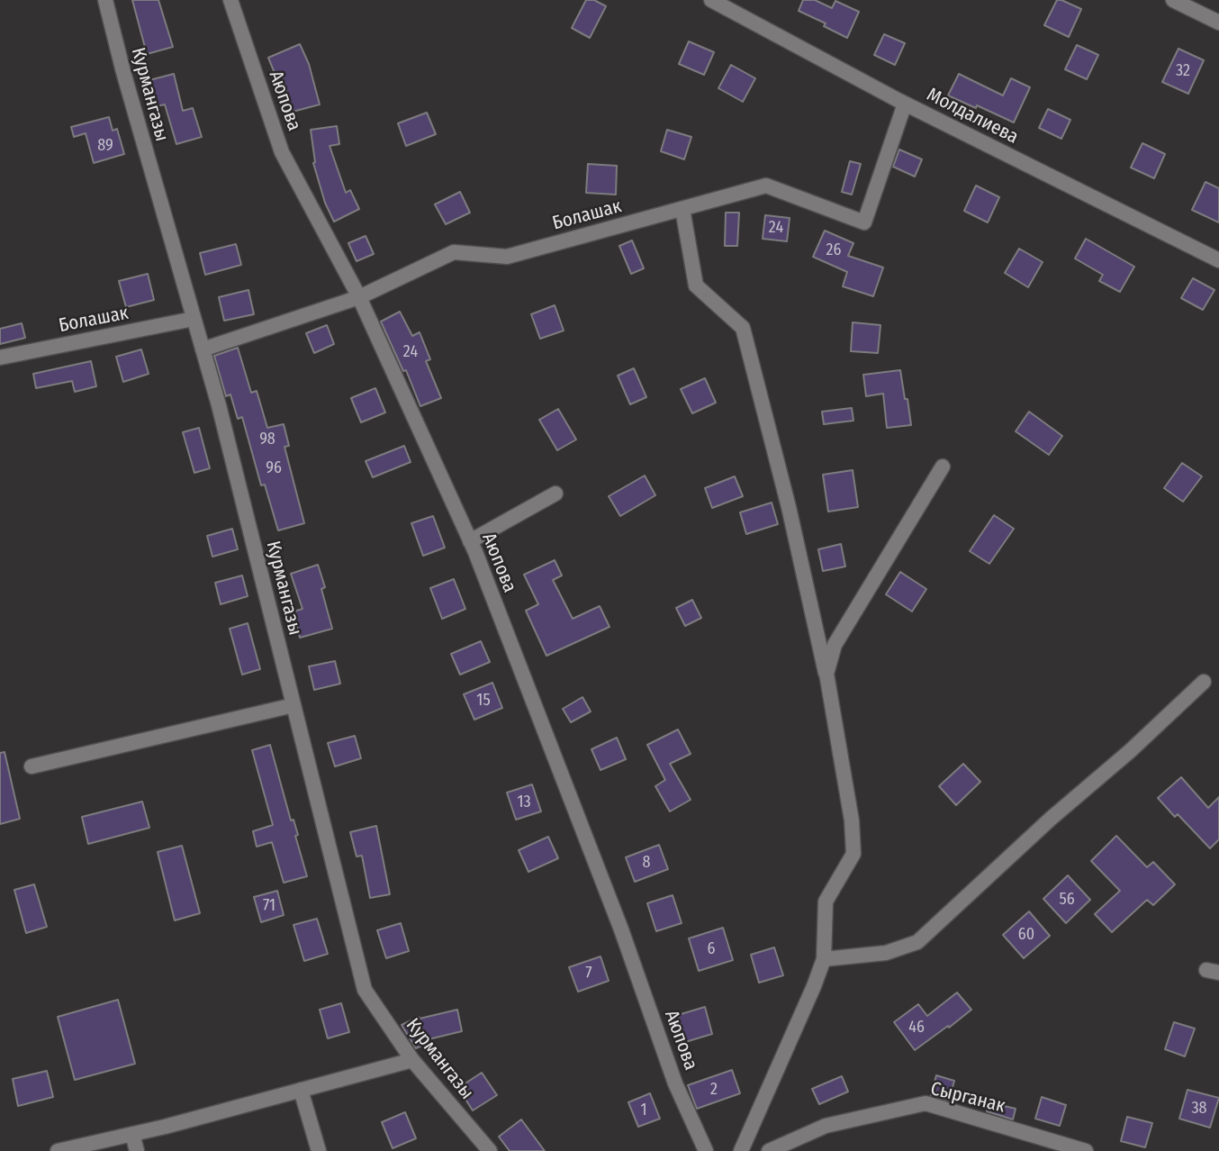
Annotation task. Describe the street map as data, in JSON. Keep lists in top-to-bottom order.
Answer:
{
  "streets": {
    "street": [
      "Курмангазы",
      "Аюпова",
      "Молдалиева",
      "Болашак",
      "Сырганак"
    ]
  },
  "crossings": [
    ["Курмангазы", "Болашак"],
    ["Аюпова", "Болашак"],
    ["Молдалиева", "Болашак"]
  ],
  "house_numbers": [
    "32",
    "89",
    "24",
    "26",
    "24",
    "98",
    "96",
    "15",
    "13",
    "8",
    "56",
    "71",
    "60",
    "6",
    "7",
    "46",
    "2",
    "38",
    "1"
  ]
}
